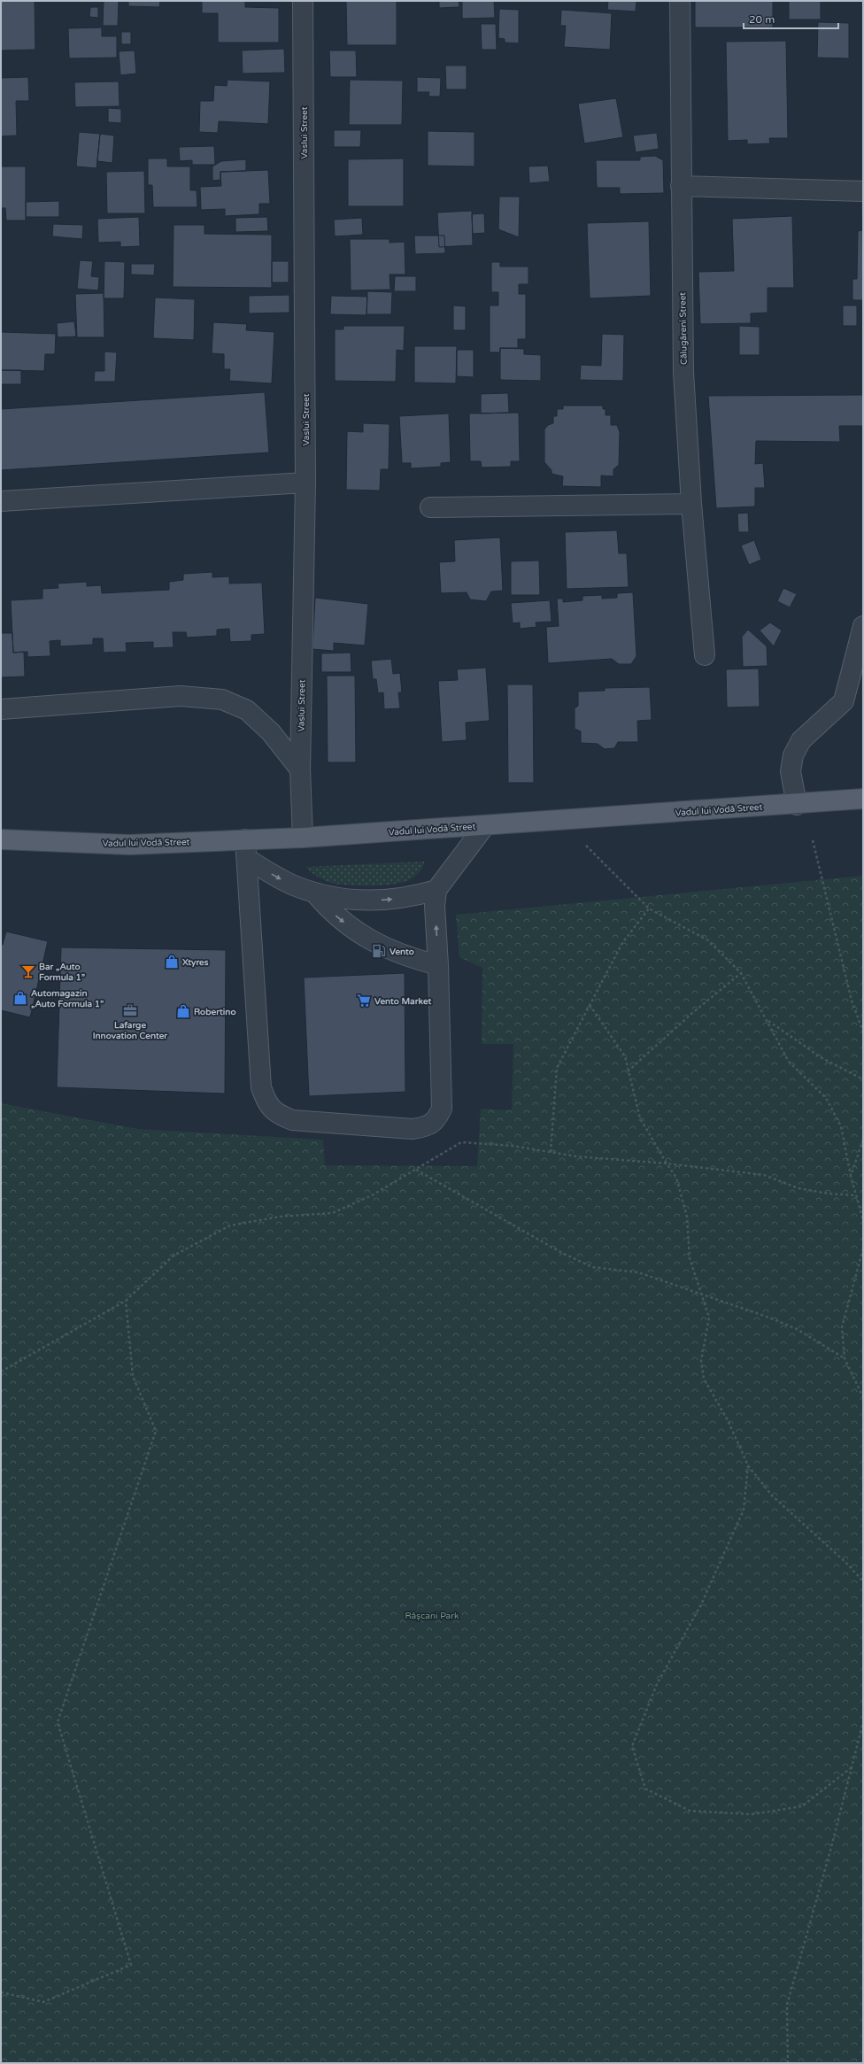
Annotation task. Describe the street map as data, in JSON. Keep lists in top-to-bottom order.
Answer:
{
  "streets": {
    "main road": ["Vadul lui Vodă Street"],
    "street": ["Vaslui Street", "Călugăreni Street"]
  },
  "crossings": [
    ["Vaslui Street", "Vadul lui Vodă Street"]
  ],
  "parks": ["Râșcani Park"],
  "places": {
    "fuel station": ["Vento"],
    "shop": ["Xtyres", "Automagazin „Auto Formula 1”", "Robertino"],
    "bar": ["Bar „Auto Formula 1”"],
    "supermarket": ["Vento Market"],
    "office": ["Lafarge Innovation Center"]
  },
  "scale_bar": "20 m"
}
